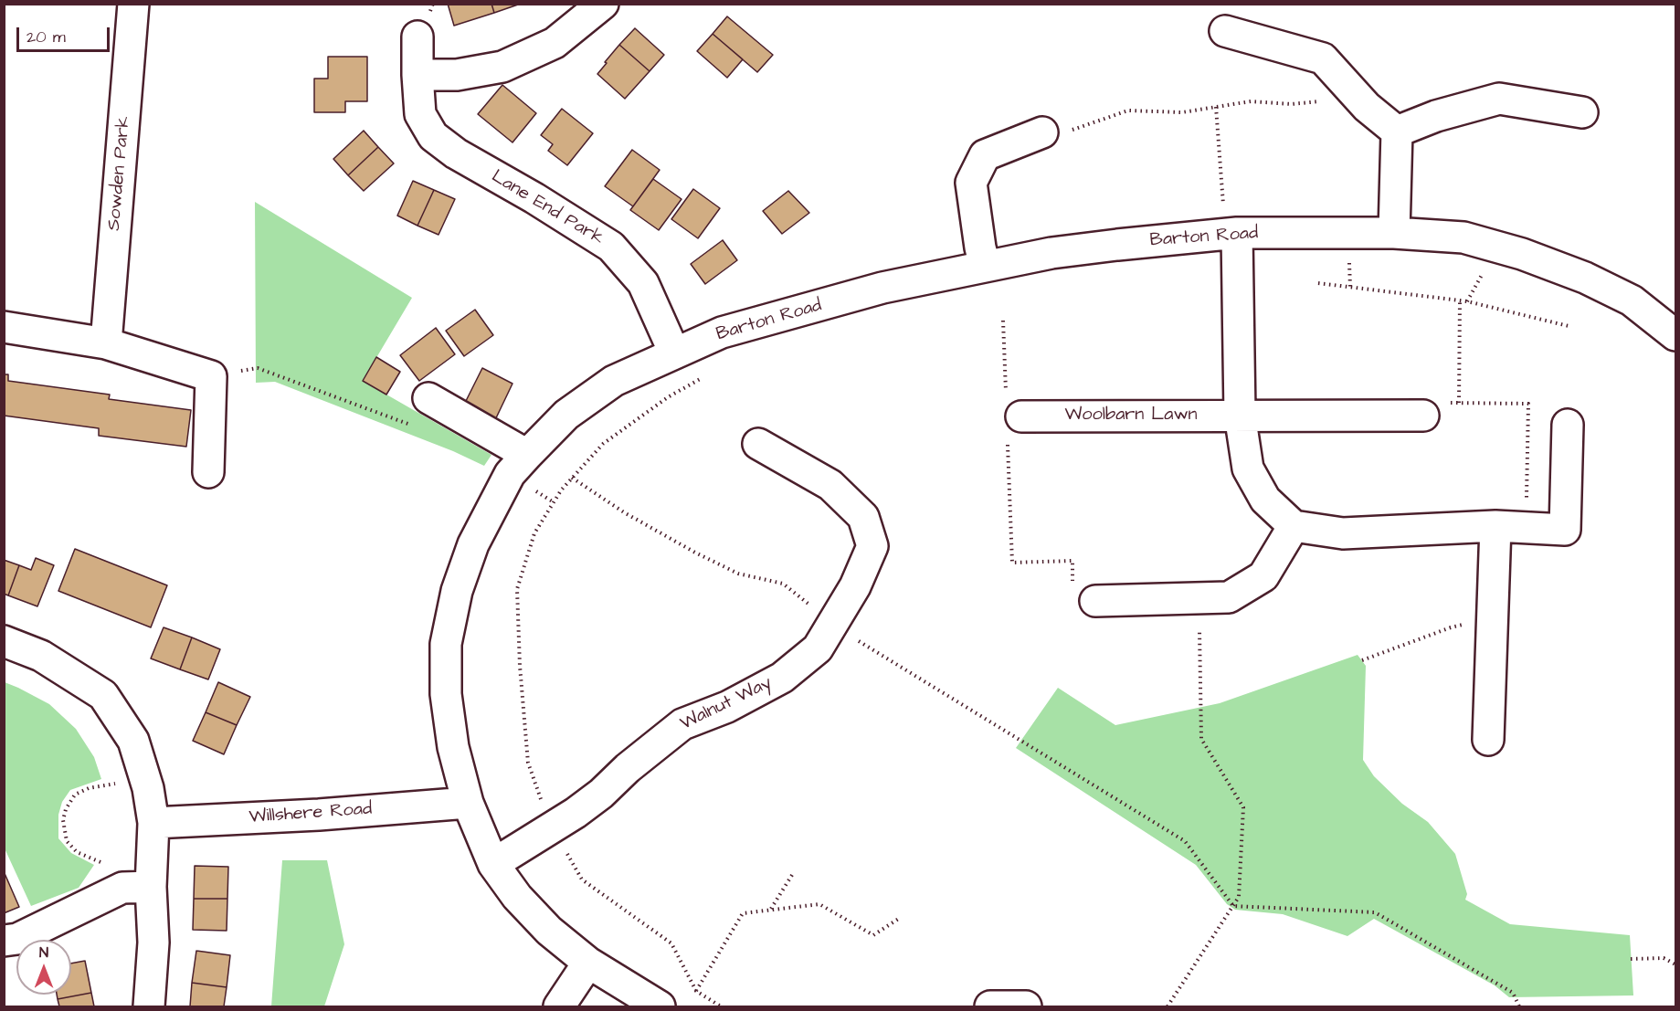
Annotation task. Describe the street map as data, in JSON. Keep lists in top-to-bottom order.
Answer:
{
  "streets": {
    "street": [
      "Sowden Park",
      "Lane End Park",
      "Barton Road",
      "Woolbarn Lawn",
      "Walnut Way",
      "Willshere Road"
    ]
  },
  "crossings": [
    ["Lane End Park", "Barton Road"],
    ["Barton Road", "Walnut Way"],
    ["Barton Road", "Willshere Road"]
  ],
  "scale_bar": "20 m",
  "north": "top"
}
